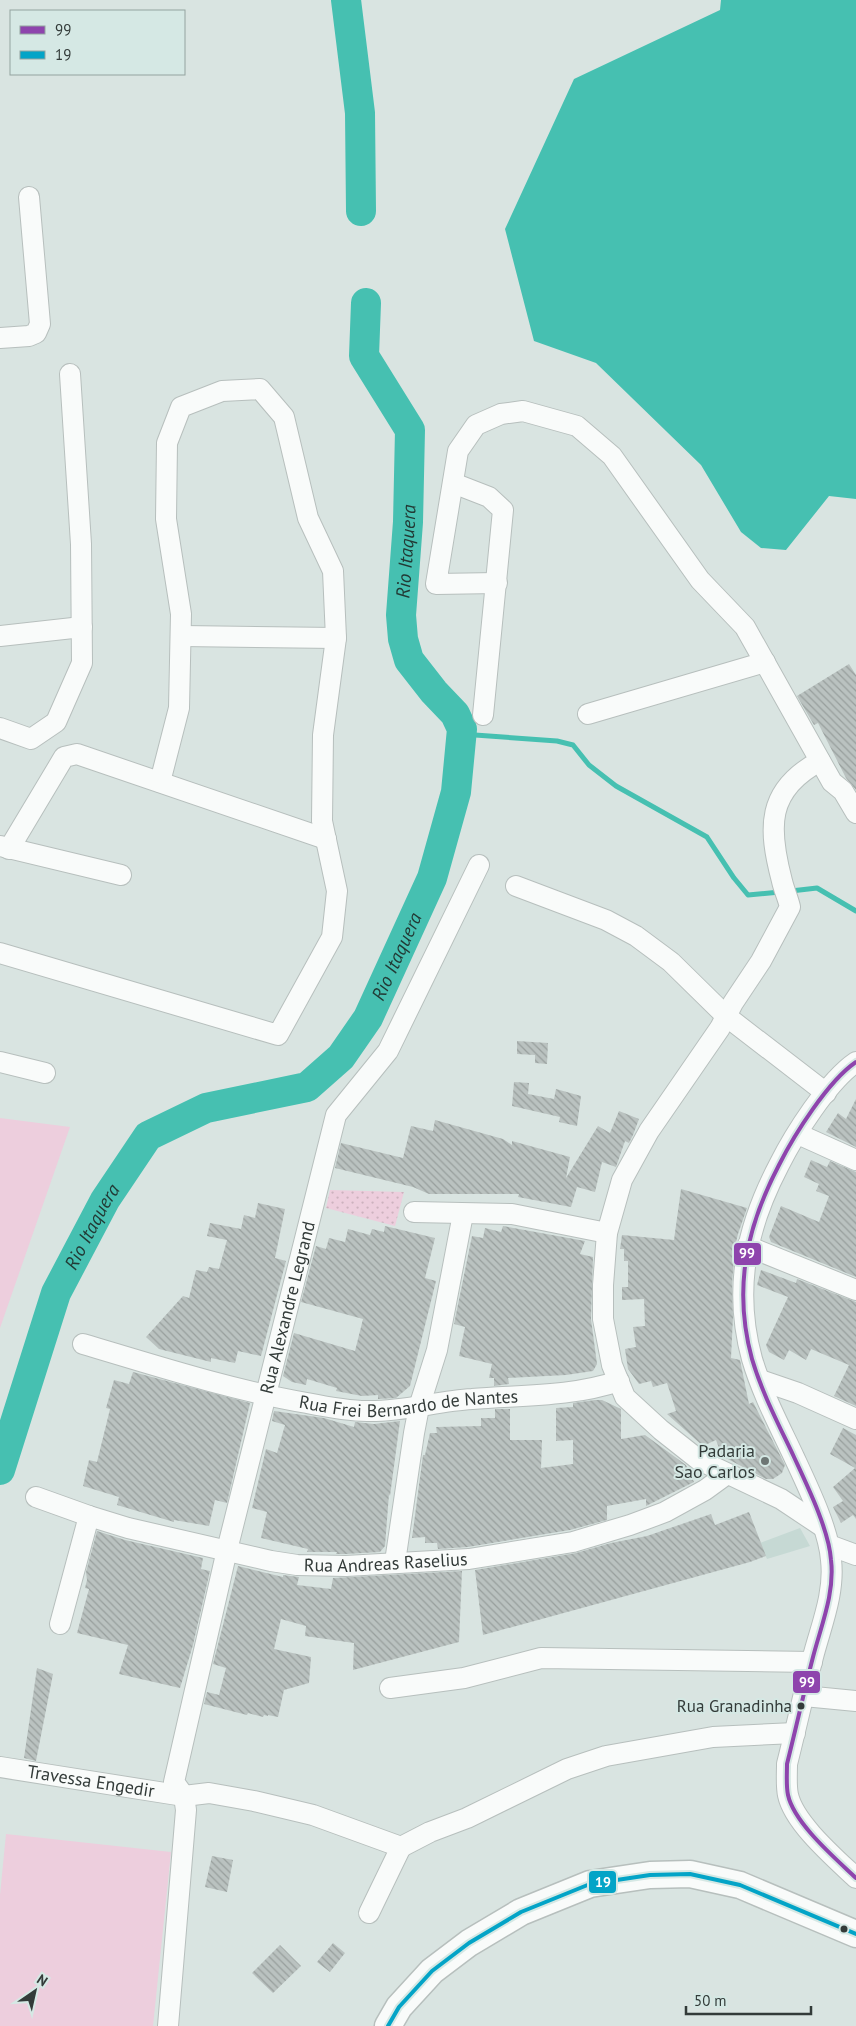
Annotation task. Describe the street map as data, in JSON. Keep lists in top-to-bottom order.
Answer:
{
  "streets": {
    "street": [
      "Rua Alexandre Legrand",
      "Rua Frei Bernardo de Nantes",
      "Rua Andreas Raselius",
      "Travessa Engedir"
    ]
  },
  "crossings": [
    ["Rua Alexandre Legrand", "Rua Frei Bernardo de Nantes"],
    ["Rua Alexandre Legrand", "Rua Andreas Raselius"],
    ["Rua Alexandre Legrand", "Travessa Engedir"]
  ],
  "water": ["Rio Itaquera"],
  "places": ["Padaria Sao Carlos", "Rua Granadinha"],
  "lines": ["transit line 99", "transit line 19"],
  "legend": ["99", "19"],
  "scale_bar": "50 m",
  "north": "top right"
}
